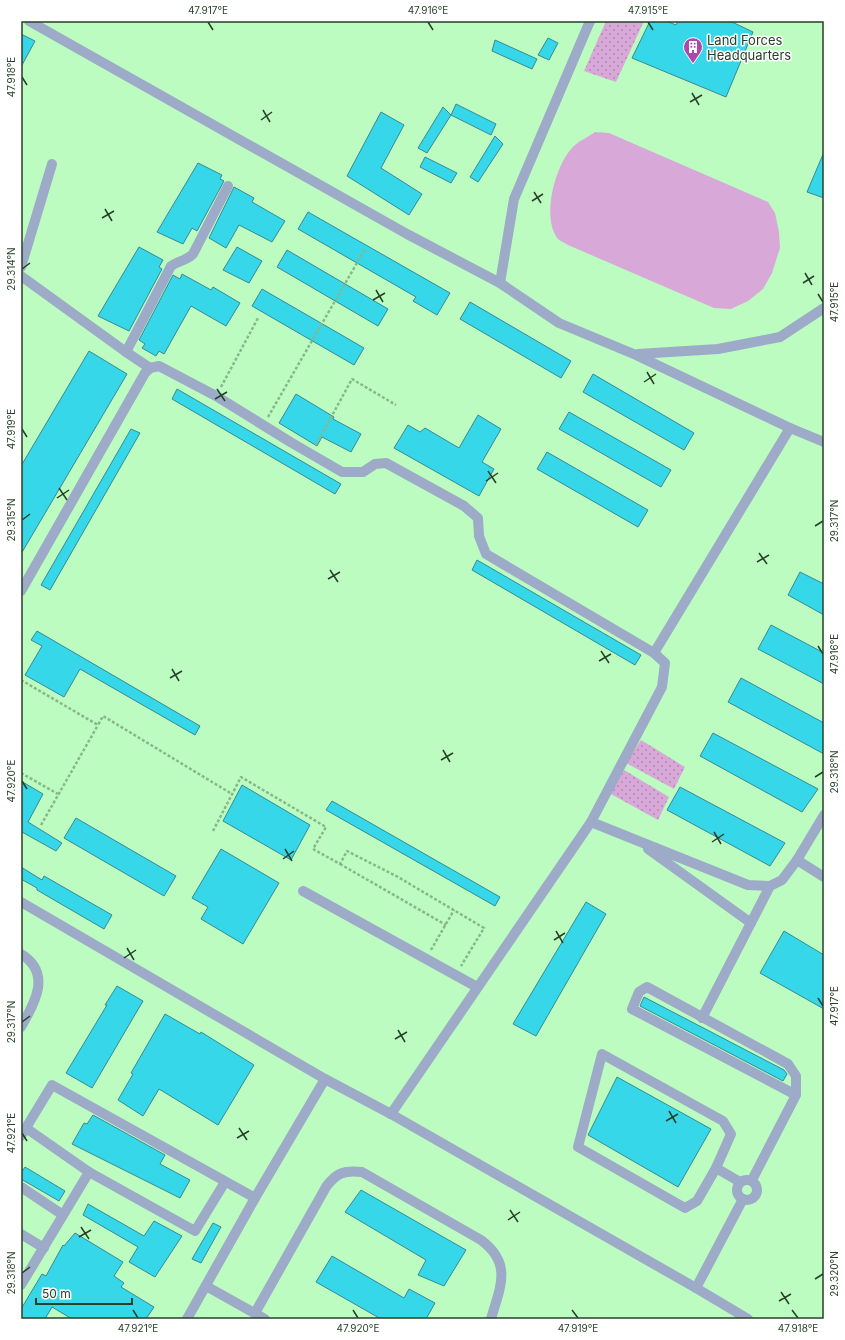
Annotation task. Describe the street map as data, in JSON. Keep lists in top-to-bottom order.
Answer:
{
  "places": {
    "building": ["Land Forces Headquarters"]
  },
  "scale_bar": "50 m",
  "coordinates": [
    "47.917°E",
    "47.916°E",
    "47.915°E",
    "47.918°E",
    "29.314°N",
    "47.919°E",
    "29.315°N",
    "29.317°N",
    "29.318°N",
    "47.920°E",
    "47.921°E",
    "29.320°N"
  ]
}
